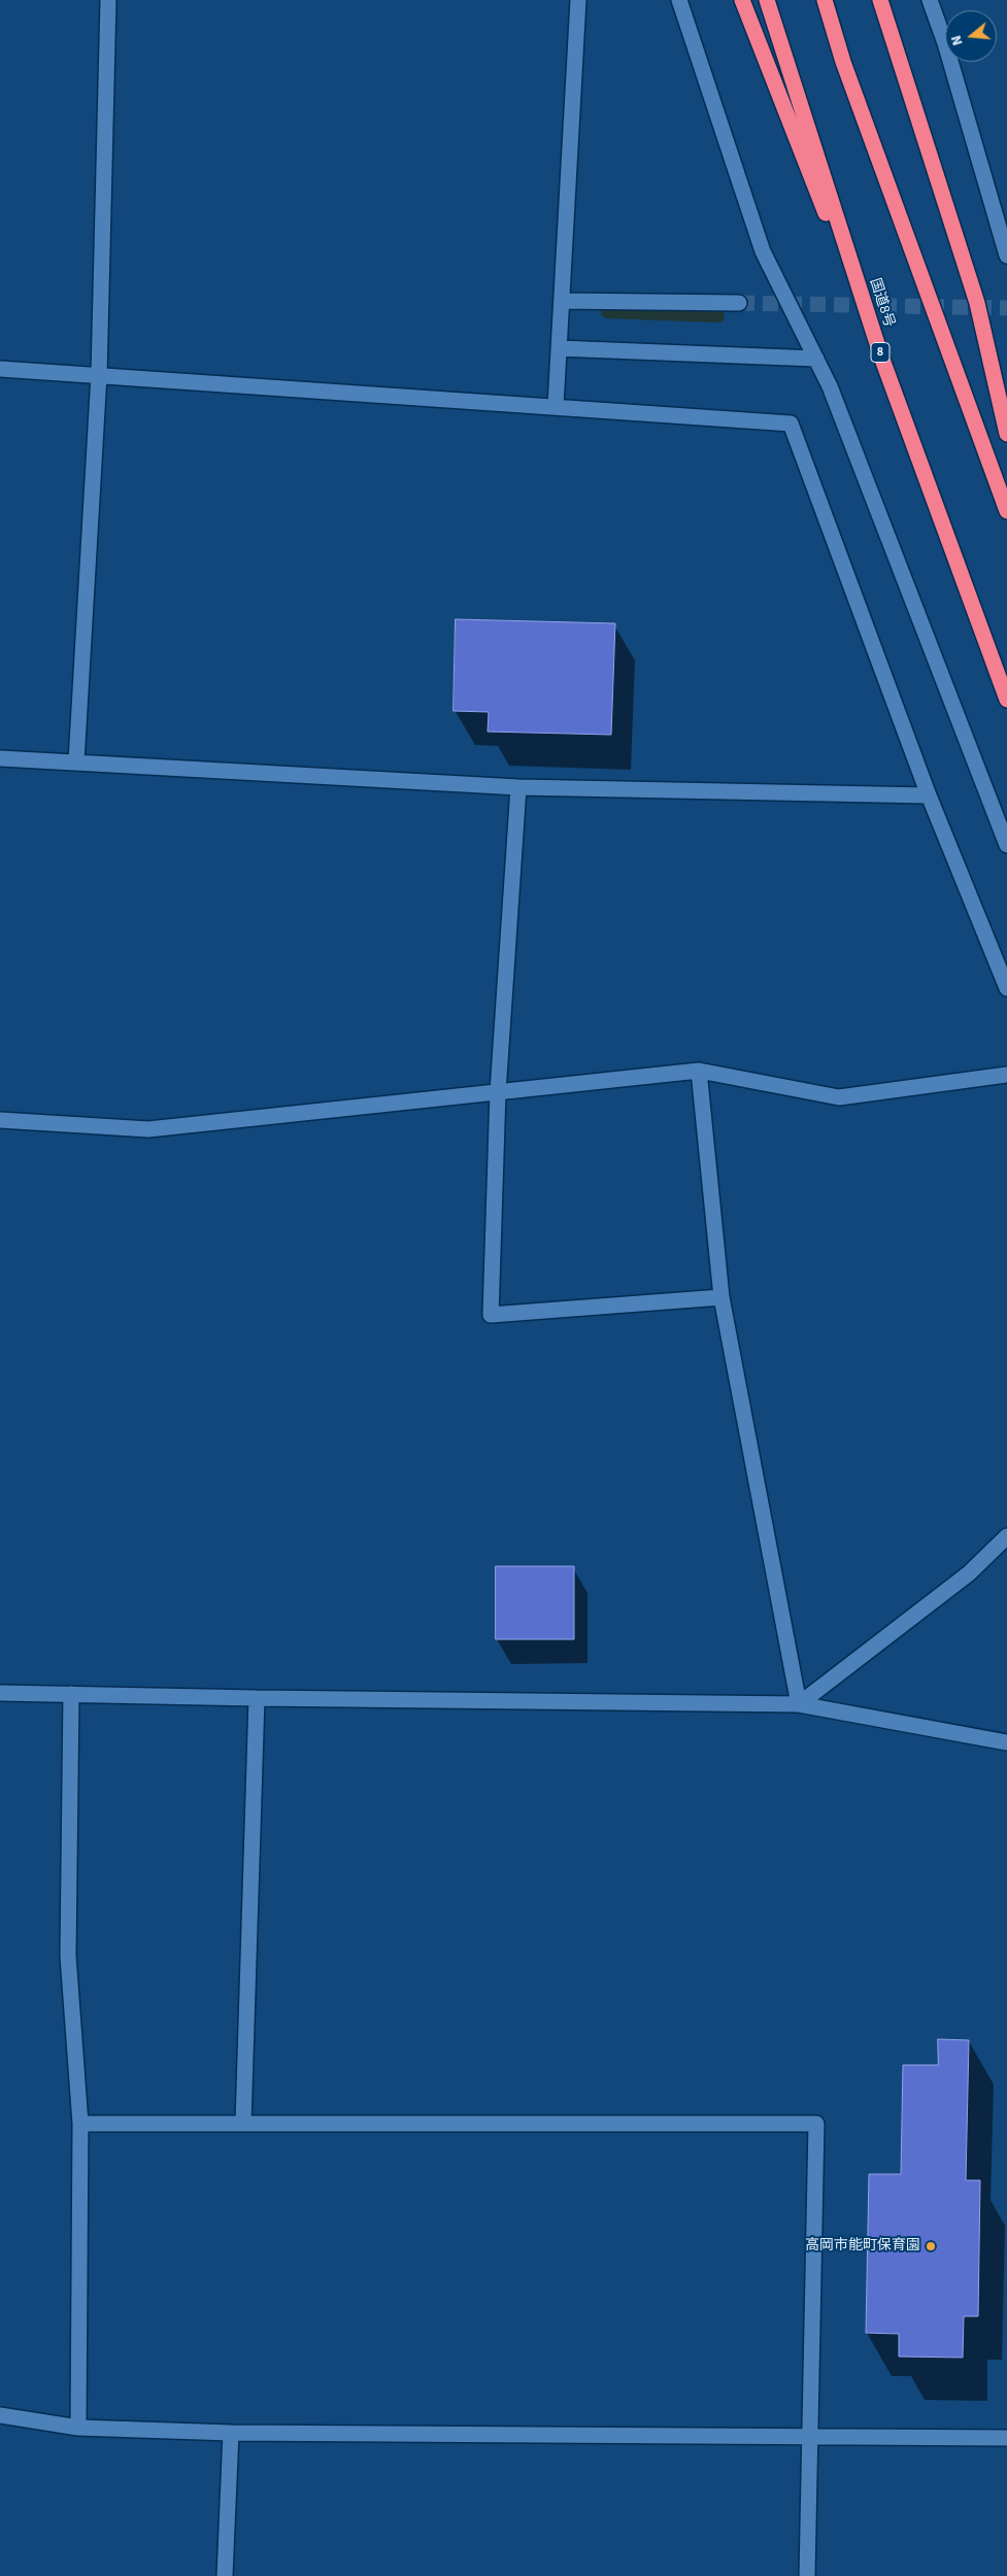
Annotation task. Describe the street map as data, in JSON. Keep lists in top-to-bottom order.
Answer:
{
  "streets": {
    "highway": ["国道8号", "8"]
  },
  "crossings": [
    ["国道8号", "8"]
  ],
  "places": ["高岡市能町保育園"],
  "north": "left"
}
